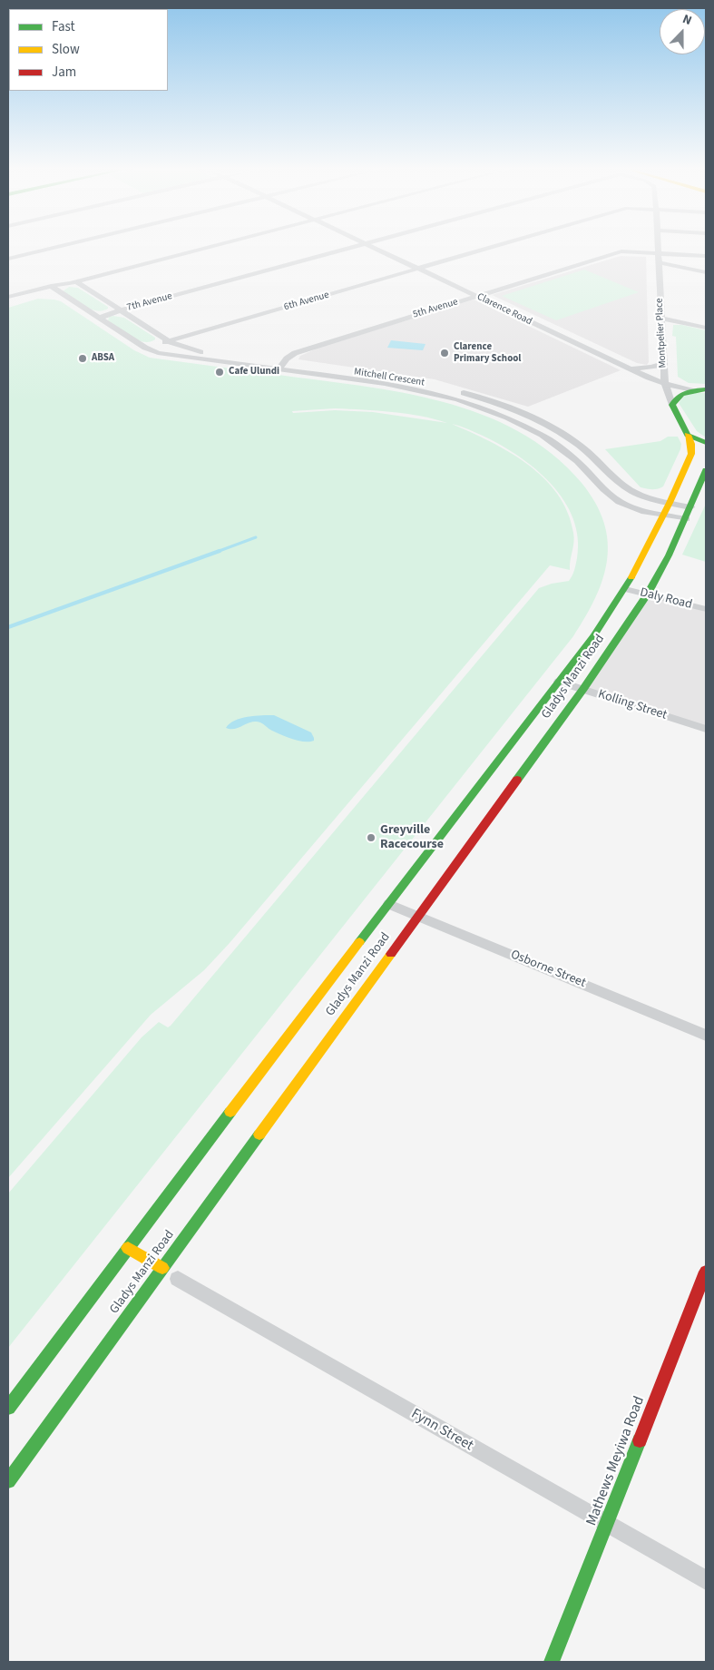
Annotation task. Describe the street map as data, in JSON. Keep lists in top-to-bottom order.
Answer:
{
  "streets": {
    "main road": ["Gladys Manzi Road", "Mathews Meyiwa Road"],
    "street": [
      "6th Avenue",
      "7th Avenue",
      "5th Avenue",
      "Clarence Road",
      "Montpelier Place",
      "Mitchell Crescent",
      "Daly Road",
      "Kolling Street",
      "Osborne Street",
      "Fynn Street"
    ]
  },
  "crossings": [
    ["6th Avenue", "Clarence Road"],
    ["6th Avenue", "Mitchell Crescent"],
    ["7th Avenue", "Mitchell Crescent"],
    ["5th Avenue", "Clarence Road"],
    ["5th Avenue", "Montpelier Place"],
    ["5th Avenue", "Mitchell Crescent"],
    ["Clarence Road", "Montpelier Place"],
    ["Mitchell Crescent", "Gladys Manzi Road"],
    ["Daly Road", "Gladys Manzi Road"],
    ["Gladys Manzi Road", "Kolling Street"],
    ["Gladys Manzi Road", "Osborne Street"],
    ["Fynn Street", "Mathews Meyiwa Road"]
  ],
  "places": [
    "Clarence Primary School",
    "ABSA",
    "Cafe Ulundi",
    "Greyville Racecourse"
  ],
  "legend": ["Fast", "Slow", "Jam"],
  "north": "top"
}
